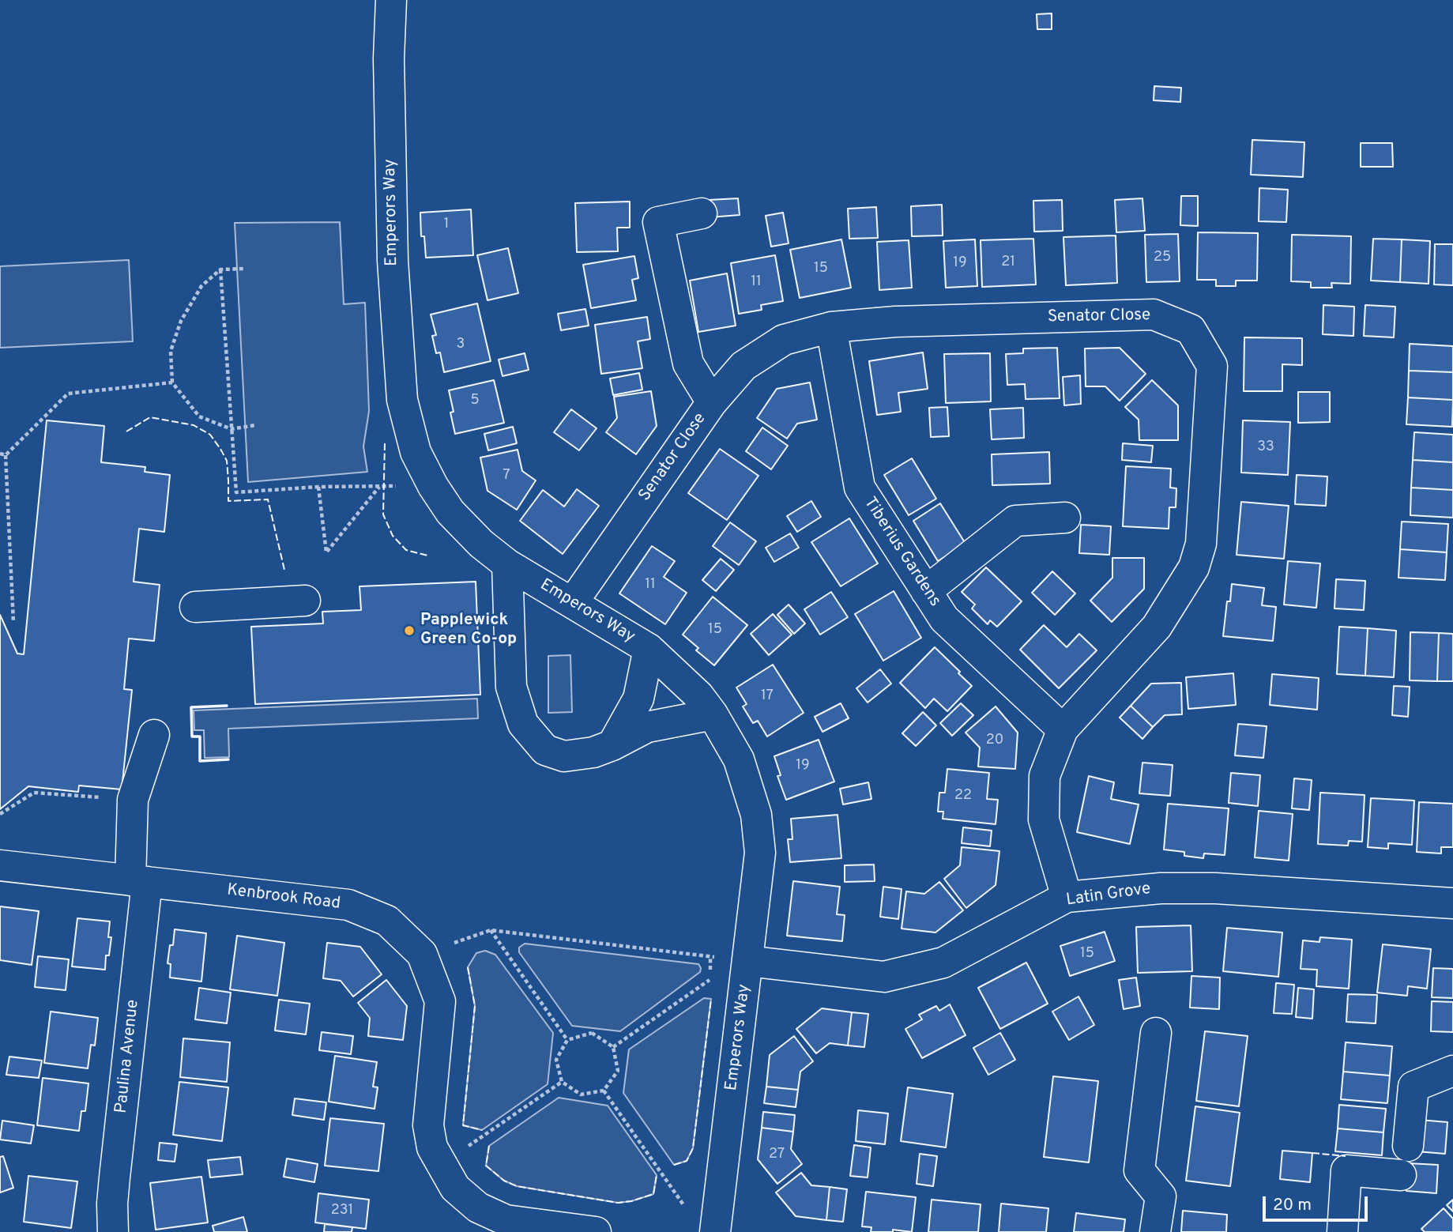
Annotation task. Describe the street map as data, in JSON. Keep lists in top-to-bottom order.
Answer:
{
  "streets": {
    "street": [
      "Emperors Way",
      "Senator Close",
      "Tiberius Gardens",
      "Latin Grove",
      "Kenbrook Road",
      "Paulina Avenue"
    ]
  },
  "crossings": [
    ["Emperors Way", "Senator Close"],
    ["Emperors Way", "Latin Grove"],
    ["Senator Close", "Tiberius Gardens"],
    ["Senator Close", "Latin Grove"],
    ["Kenbrook Road", "Paulina Avenue"]
  ],
  "places": ["Papplewick Green Co-op"],
  "house_numbers": [
    "1",
    "25",
    "21",
    "19",
    "15",
    "11",
    "3",
    "5",
    "33",
    "7",
    "11",
    "15",
    "17",
    "20",
    "19",
    "22",
    "15",
    "27",
    "231"
  ],
  "scale_bar": "20 m"
}
